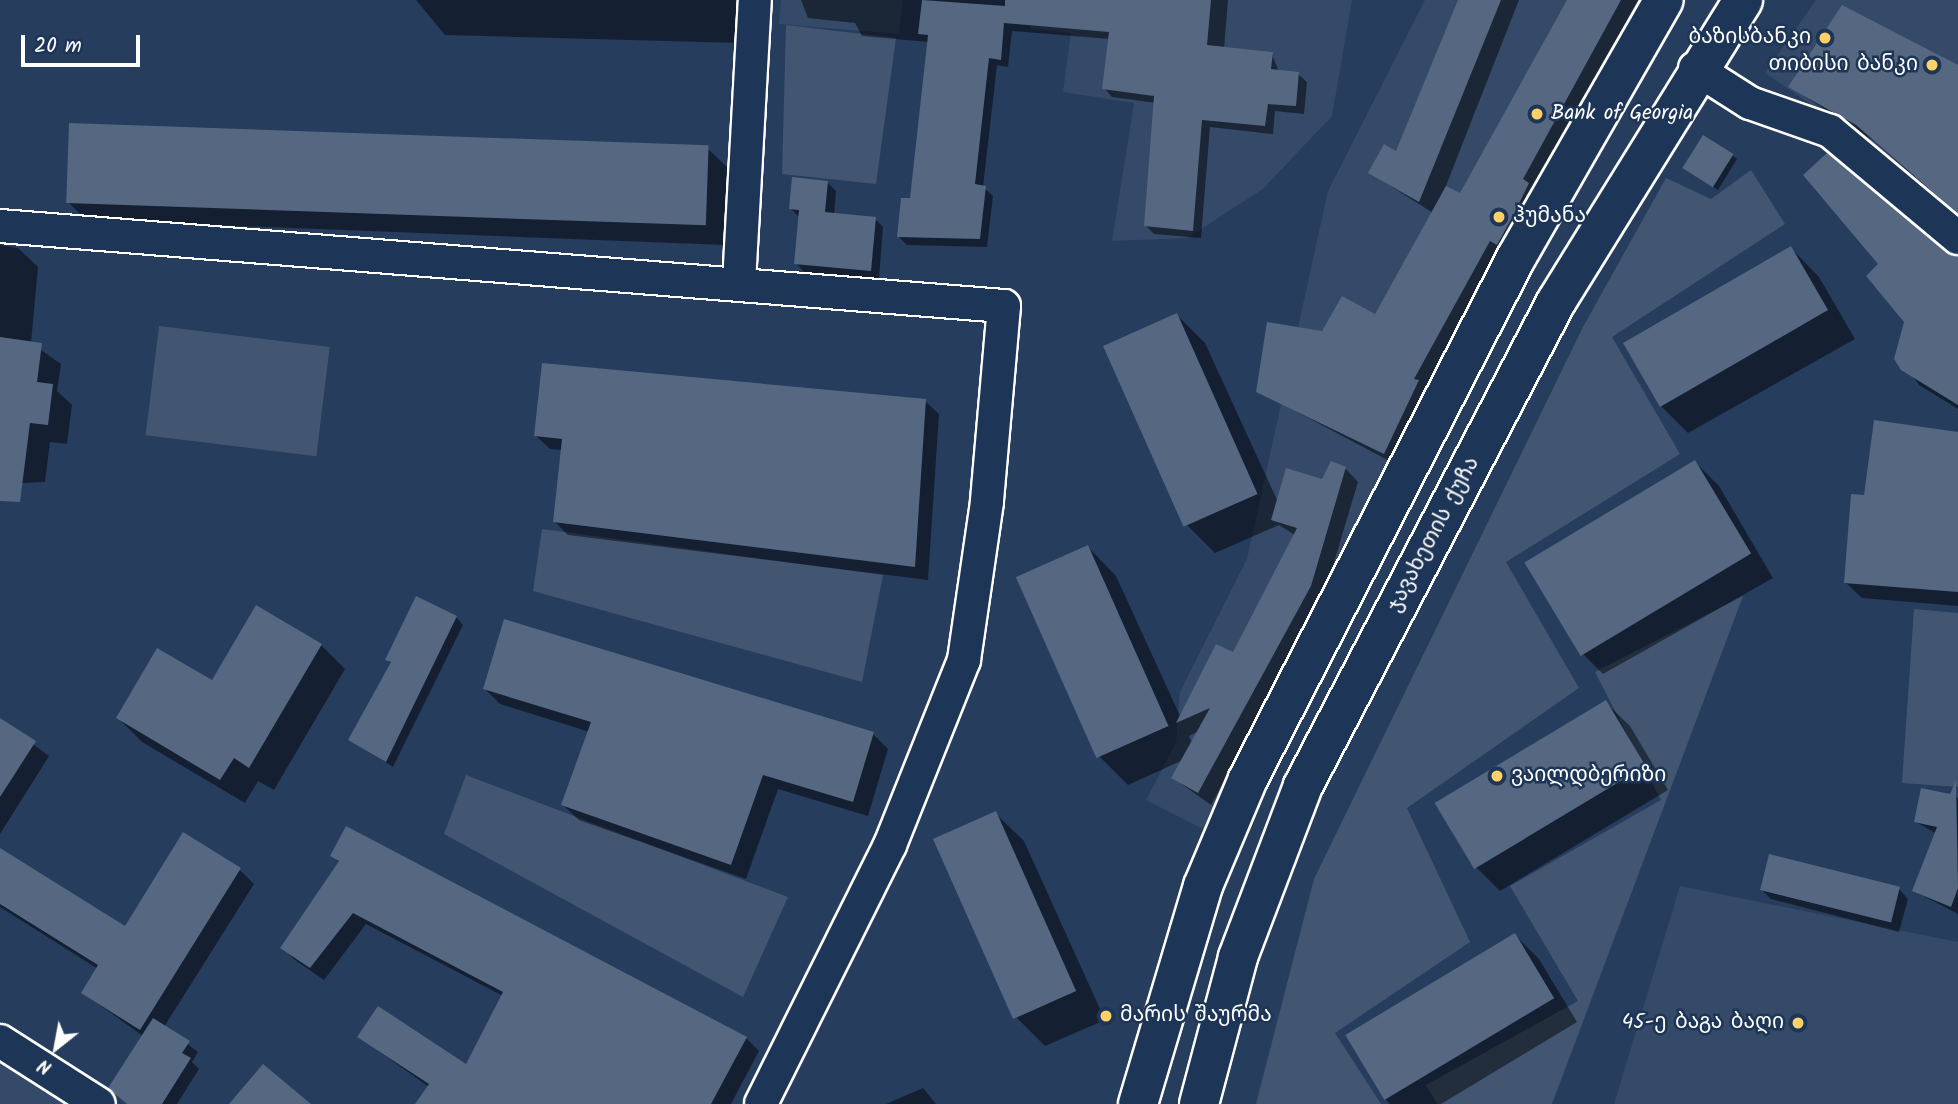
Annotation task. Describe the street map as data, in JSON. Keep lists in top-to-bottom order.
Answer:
{
  "streets": {
    "main road": ["ჯავახეთის ქუჩა"]
  },
  "places": [
    "ბაზისბანკი",
    "თიბისი ბანკი",
    "Bank of Georgia",
    "ჰუმანა",
    "ვაილდბერიზი",
    "მარის შაურმა",
    "45-ე ბაგა ბაღი"
  ],
  "scale_bar": "20 m",
  "north": "bottom left"
}
